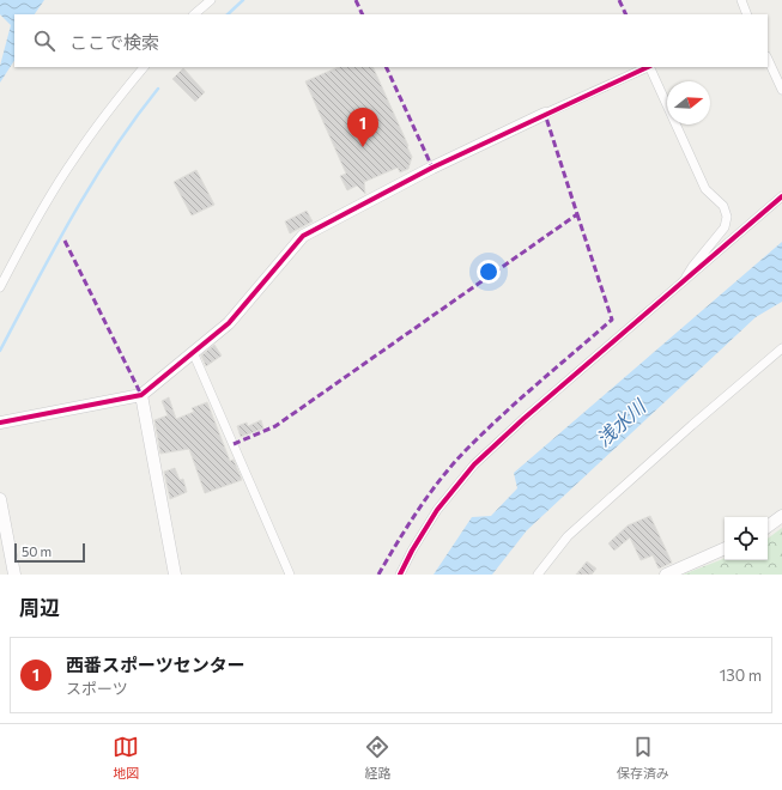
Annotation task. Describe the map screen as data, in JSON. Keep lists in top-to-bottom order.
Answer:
{
  "water": ["浅水川"],
  "scale_bar": "50 m",
  "north": "right",
  "page": {
    "search": "ここで検索",
    "pins": "1",
    "scale": "50 m",
    "heading": "周辺",
    "list": [
      {
        "mark": "1",
        "name": "西番スポーツセンター",
        "note": "スポーツ",
        "value": "130 m"
      }
    ],
    "nav": ["地図", "経路", "保存済み"]
  }
}
